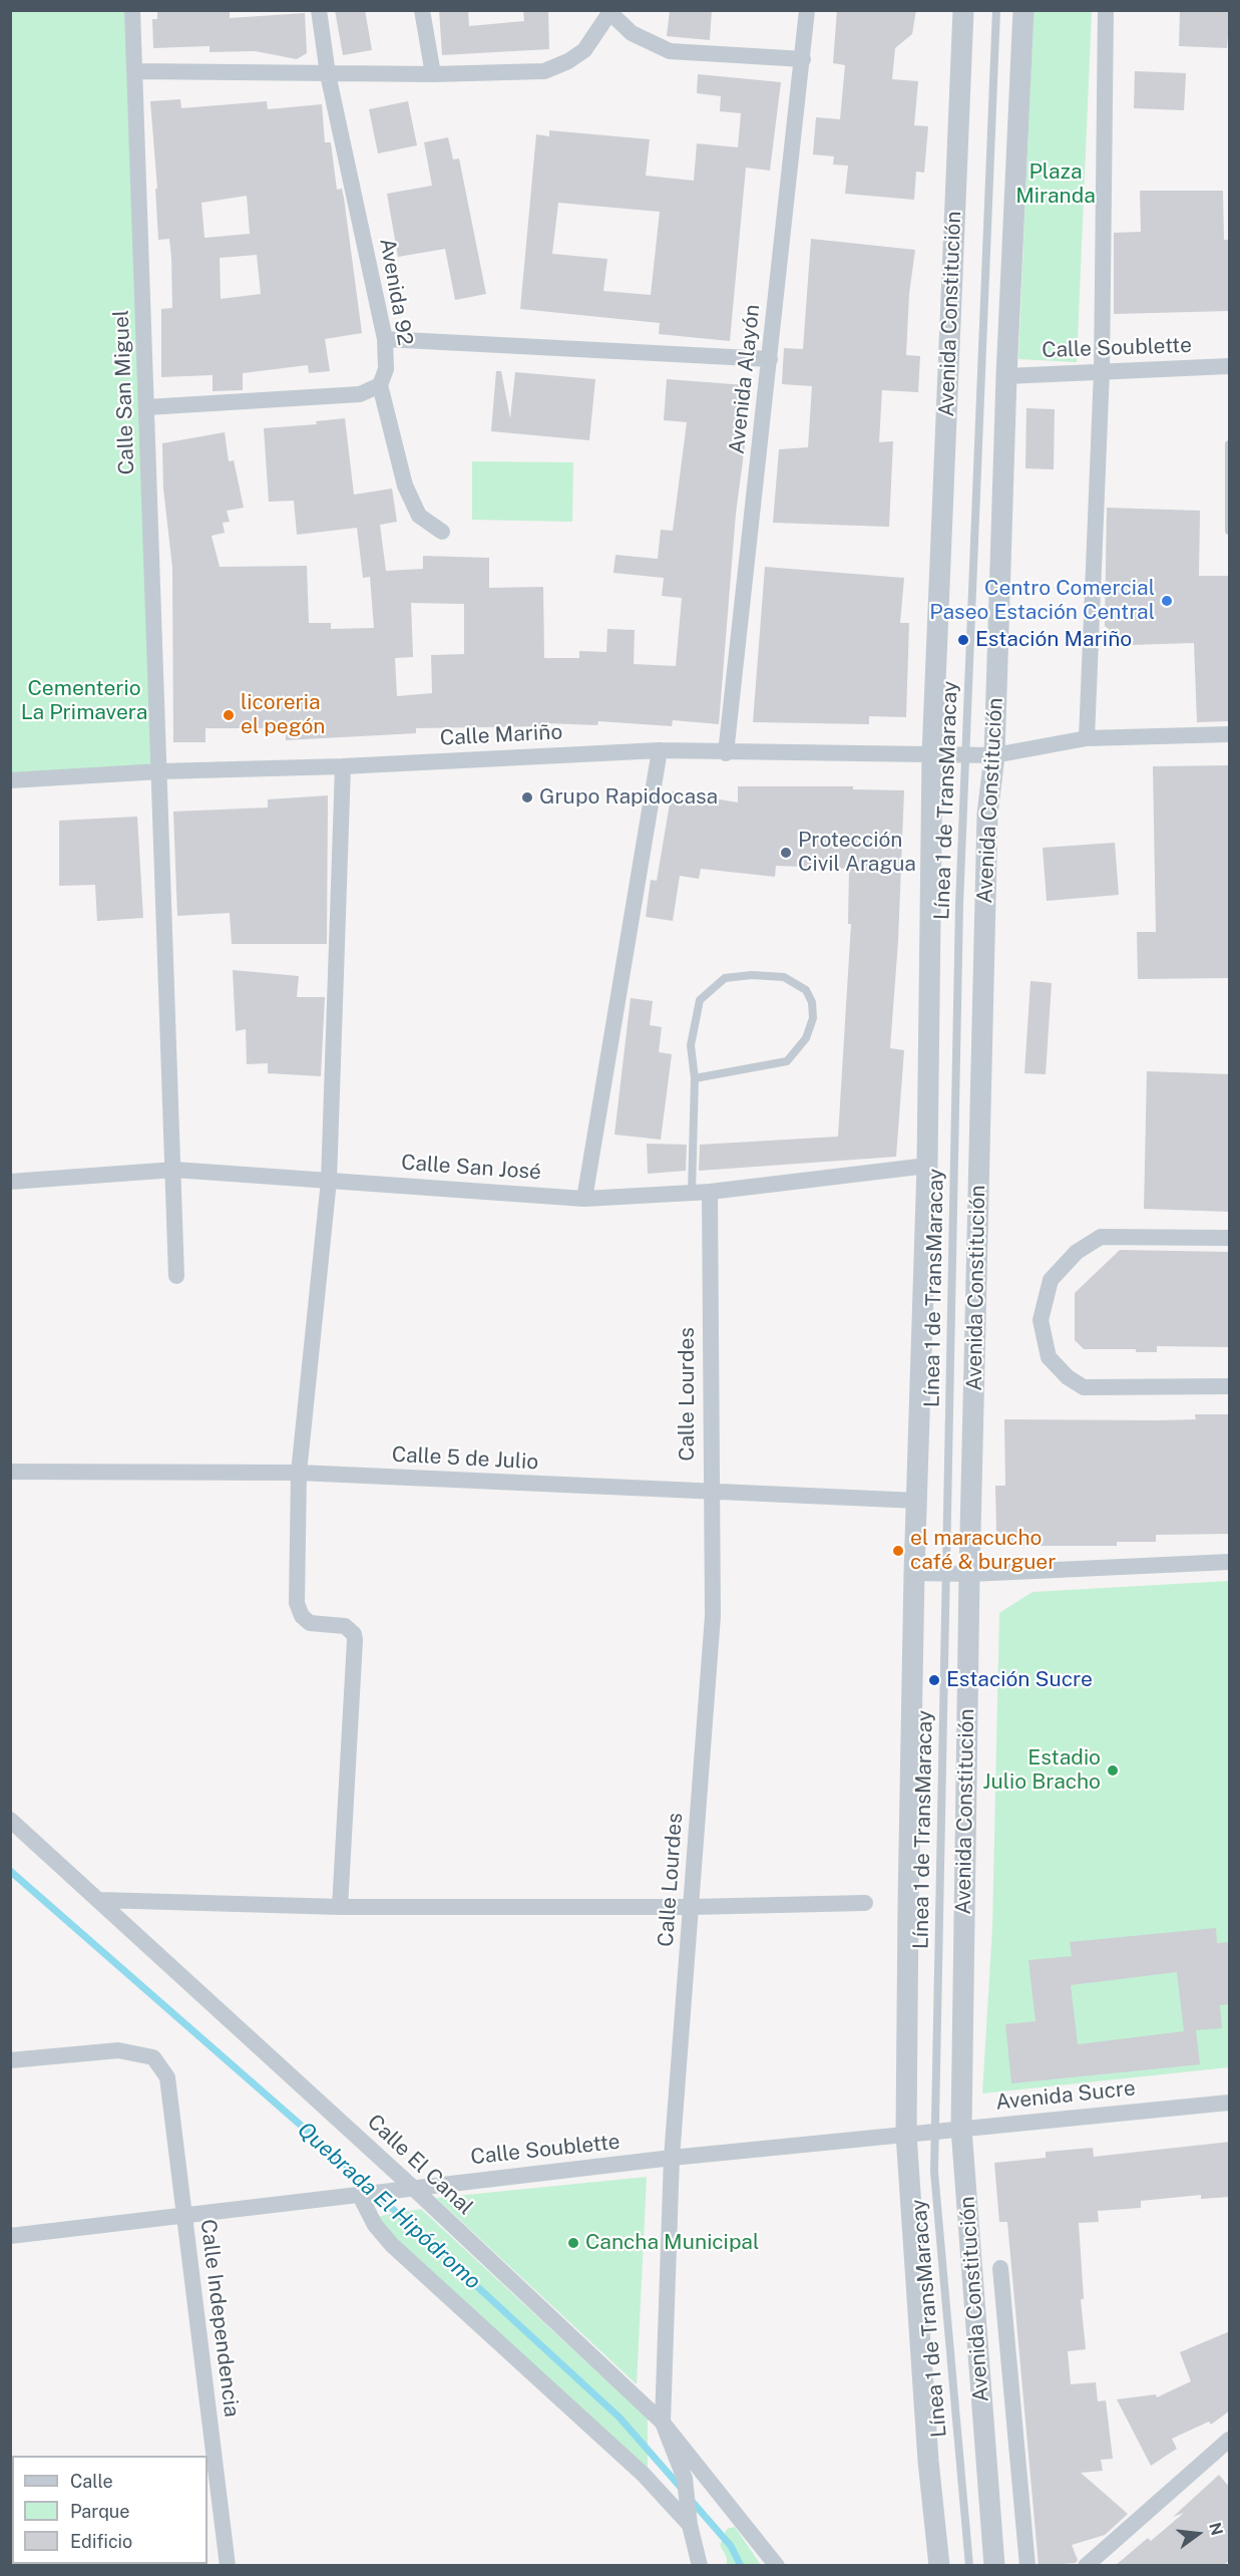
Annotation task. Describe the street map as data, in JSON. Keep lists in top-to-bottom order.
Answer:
{
  "streets": {
    "street": [
      "Avenida 92",
      "Avenida Constitución",
      "Calle Soublette",
      "Avenida Alayón",
      "Calle San Miguel",
      "Calle Mariño",
      "Calle San José",
      "Calle Lourdes",
      "Calle 5 de Julio",
      "Avenida Sucre",
      "Calle El Canal",
      "Calle Independencia"
    ],
    "lane": ["Línea 1 de TransMaracay"]
  },
  "crossings": [
    ["Avenida Constitución", "Calle Soublette"],
    ["Avenida Constitución", "Calle Mariño"],
    ["Avenida Constitución", "Calle San José"],
    ["Avenida Constitución", "Calle 5 de Julio"],
    ["Avenida Constitución", "Avenida Sucre"],
    ["Calle Soublette", "Calle Lourdes"],
    ["Calle Soublette", "Avenida Sucre"],
    ["Calle Soublette", "Calle El Canal"],
    ["Calle Soublette", "Calle Independencia"],
    ["Avenida Alayón", "Calle Mariño"],
    ["Calle San Miguel", "Calle Mariño"],
    ["Calle San Miguel", "Calle San José"],
    ["Calle Mariño", "Línea 1 de TransMaracay"],
    ["Línea 1 de TransMaracay", "Avenida Sucre"],
    ["Calle San José", "Calle Lourdes"],
    ["Calle Lourdes", "Calle 5 de Julio"],
    ["Calle Lourdes", "Calle El Canal"]
  ],
  "water": ["Quebrada El Hipódromo"],
  "parks": ["Plaza Miranda", "Cementerio La Primavera"],
  "places": [
    "Centro Comercial Paseo Estación Central",
    "Estación Mariño",
    "licoreria el pegón",
    "Grupo Rapidocasa",
    "Protección Civil Aragua",
    "el maracucho café & burguer",
    "Estación Sucre",
    "Estadio Julio Bracho",
    "Cancha Municipal"
  ],
  "legend": ["Calle", "Parque", "Edificio"],
  "north": "right"
}
